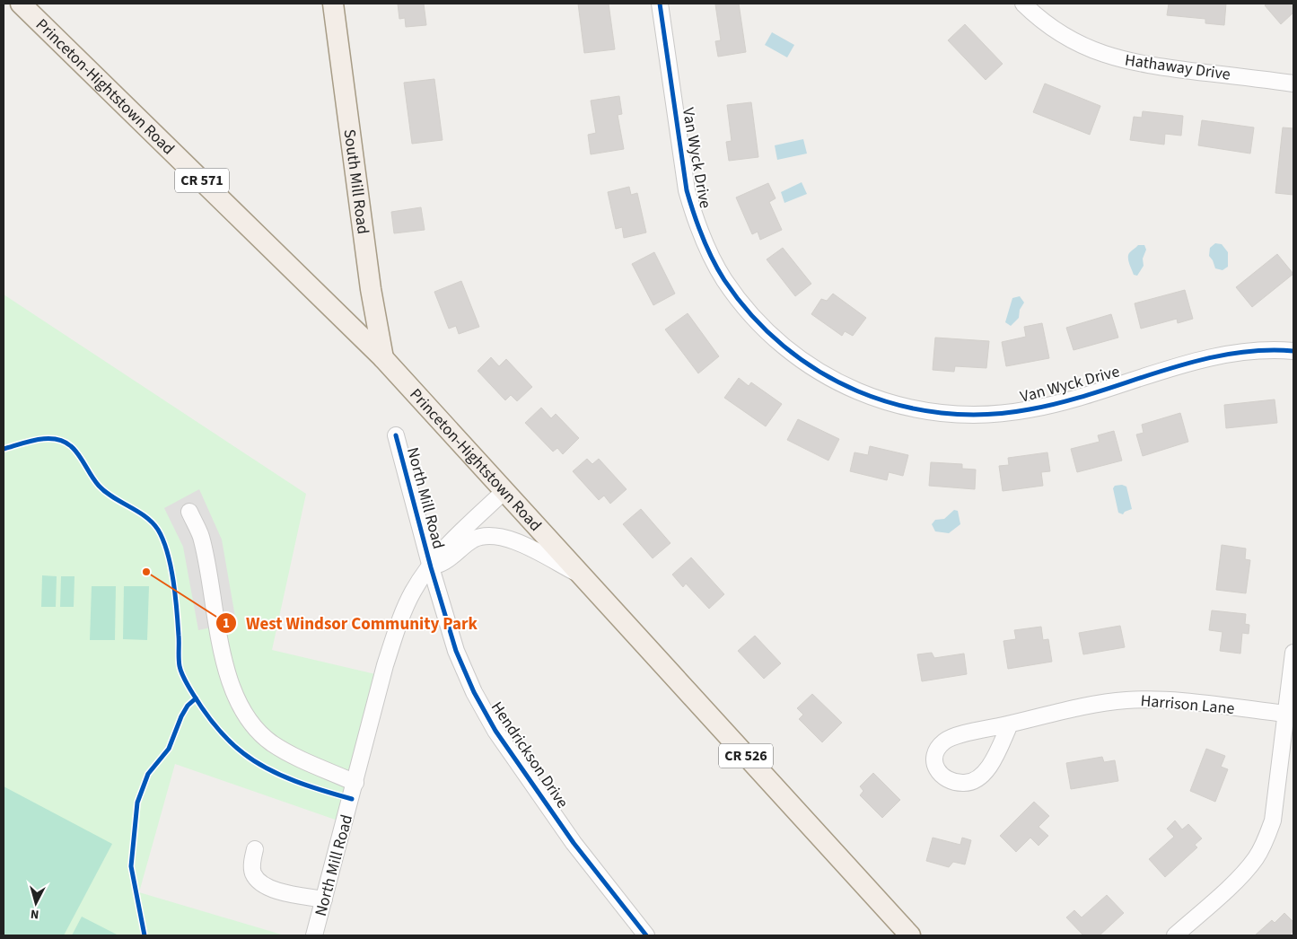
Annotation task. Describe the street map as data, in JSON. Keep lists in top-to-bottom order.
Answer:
{
  "streets": {
    "main road": [
      "Princeton-Hightstown Road",
      "CR 571",
      "South Mill Road",
      "CR 526"
    ],
    "street": [
      "Hathaway Drive",
      "Van Wyck Drive",
      "North Mill Road",
      "Harrison Lane",
      "Hendrickson Drive"
    ]
  },
  "crossings": [
    ["Princeton-Hightstown Road", "South Mill Road"],
    ["Princeton-Hightstown Road", "North Mill Road"],
    ["North Mill Road", "Hendrickson Drive"]
  ],
  "places": ["West Windsor Community Park"],
  "north": "bottom"
}
